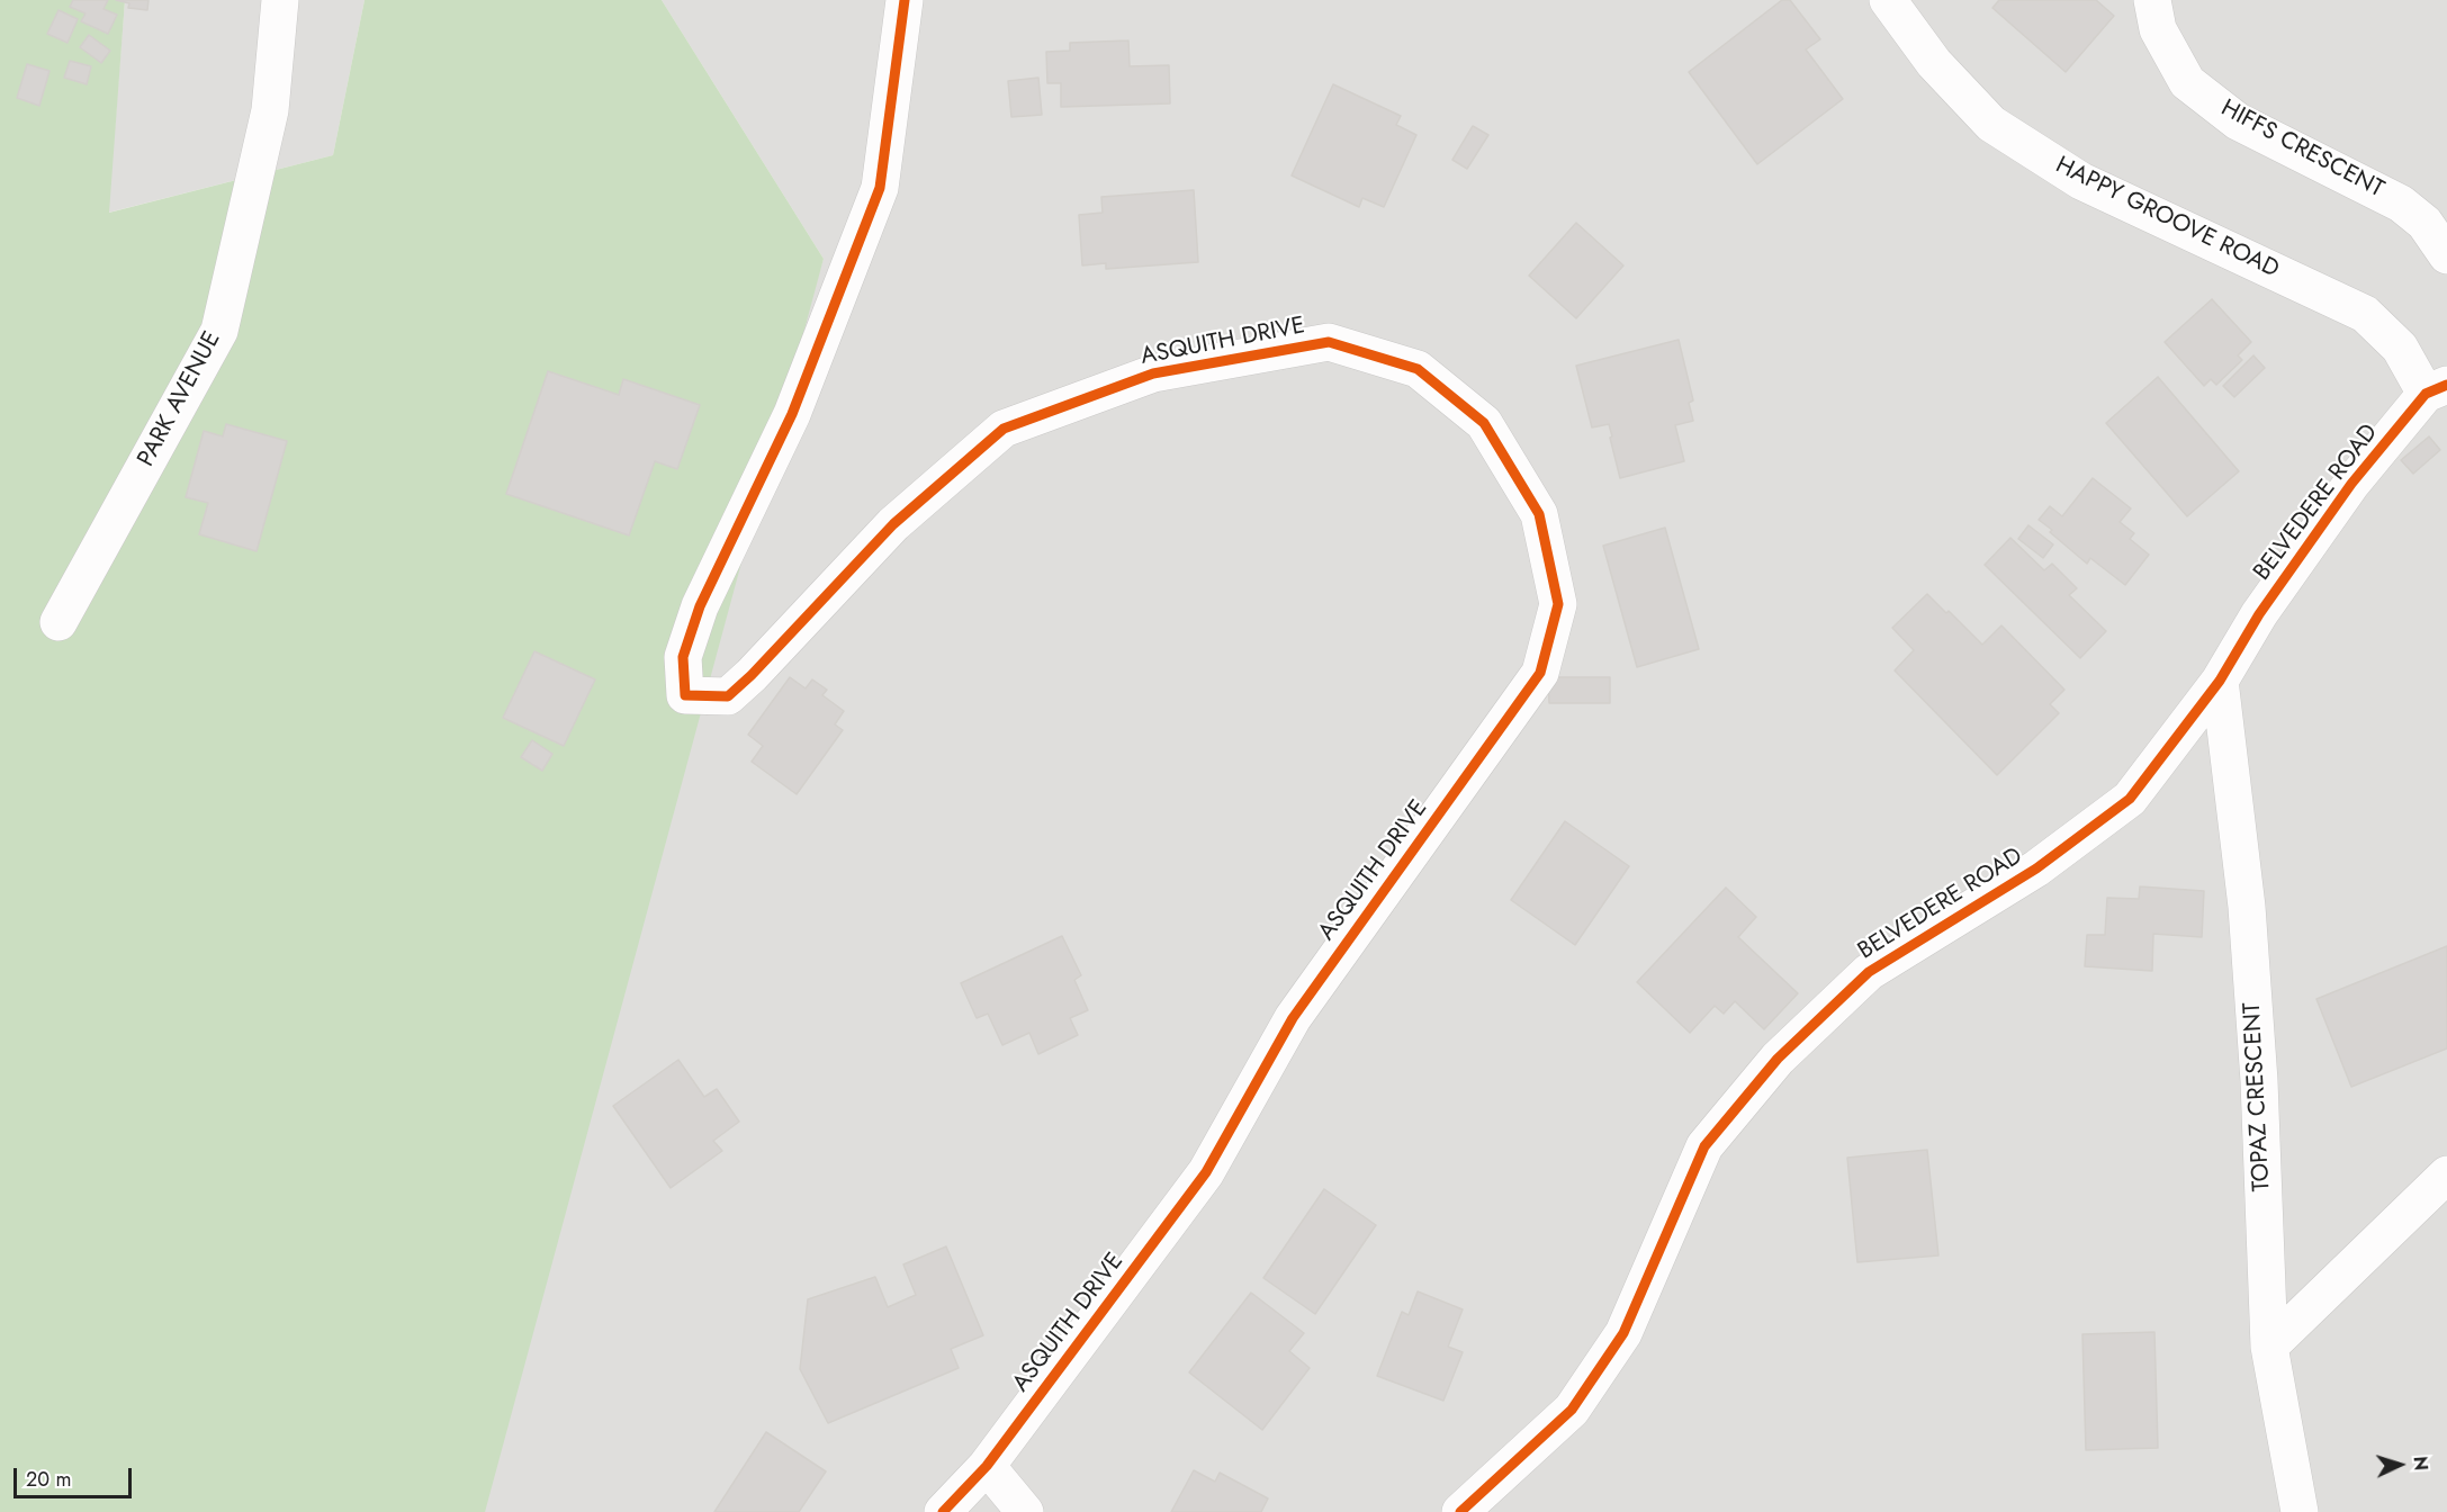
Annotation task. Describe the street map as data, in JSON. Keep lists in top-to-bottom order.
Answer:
{
  "streets": {
    "street": [
      "HIFFS CRESCENT",
      "HAPPY GROOVE ROAD",
      "ASQUITH DRIVE",
      "PARK AVENUE",
      "BELVEDERE ROAD",
      "TOPAZ CRESCENT"
    ]
  },
  "crossings": [
    ["HAPPY GROOVE ROAD", "BELVEDERE ROAD"],
    ["BELVEDERE ROAD", "TOPAZ CRESCENT"]
  ],
  "scale_bar": "20 m",
  "north": "right"
}
